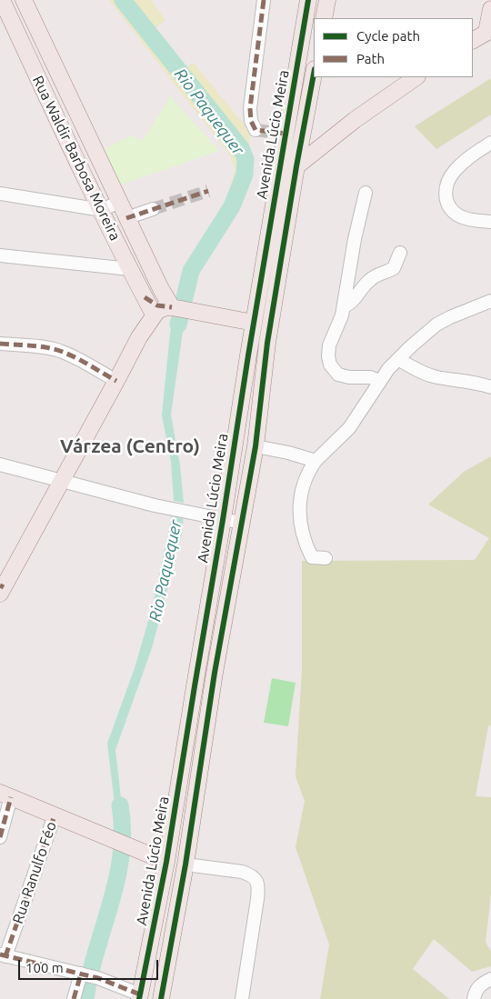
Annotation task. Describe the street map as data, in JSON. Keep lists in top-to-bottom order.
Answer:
{
  "streets": {
    "main road": ["Avenida Lúcio Meira", "Rua Waldir Barbosa Moreira"],
    "street": ["Rua Ranulfo Féo"]
  },
  "districts": ["Várzea (Centro)"],
  "water": ["Rio Paquequer"],
  "legend": ["Cycle path", "Path"],
  "scale_bar": "100 m"
}
